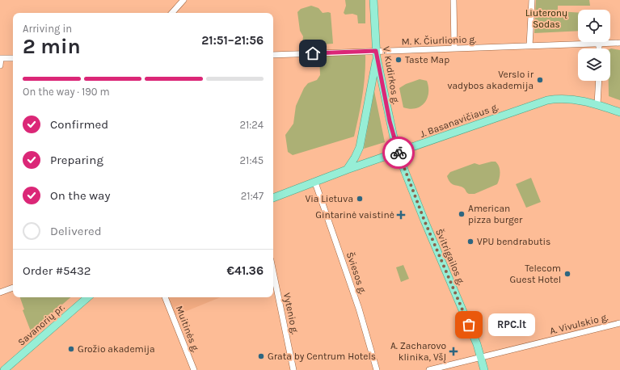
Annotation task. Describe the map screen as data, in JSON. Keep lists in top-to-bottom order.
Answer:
{
  "streets": {
    "main road": [
      "V. Kudirkos g.",
      "J. Basanavičiaus g.",
      "Švitrigailos g.",
      "Savanorių pr."
    ],
    "street": [
      "M. K. Čiurlionio g.",
      "Šviesos g.",
      "Vytenio g.",
      "A. Vivulskio g.",
      "Muitinės g."
    ]
  },
  "crossings": [
    ["M. K. Čiurlionio g.", "V. Kudirkos g."],
    ["V. Kudirkos g.", "J. Basanavičiaus g."],
    ["V. Kudirkos g.", "Švitrigailos g."],
    ["J. Basanavičiaus g.", "Švitrigailos g."],
    ["J. Basanavičiaus g.", "Šviesos g."],
    ["Švitrigailos g.", "A. Vivulskio g."]
  ],
  "parks": ["Liuteronų Sodas"],
  "places": {
    "other": [
      "Taste Map",
      "Verslo ir vadybos akademija",
      "Via Lietuva",
      "American pizza burger",
      "VPU bendrabutis",
      "Telecom Guest Hotel",
      "RPC.lt",
      "Grožio akademija",
      "Grata by Centrum Hotels"
    ],
    "health": ["Gintarinė vaistinė", "A. Zacharovo klinika, VšĮ"]
  },
  "page": {
    "heading": ["2 min", "Arriving in", "21:51–21:56"],
    "panel": ["Order #5432", "€41.36"],
    "bar": "On the way · 190 m",
    "list": [
      ["Confirmed", "21:24"],
      ["Preparing", "21:45"],
      ["On the way", "21:47"],
      "Delivered"
    ],
    "bubble": "RPC.lt"
  }
}
